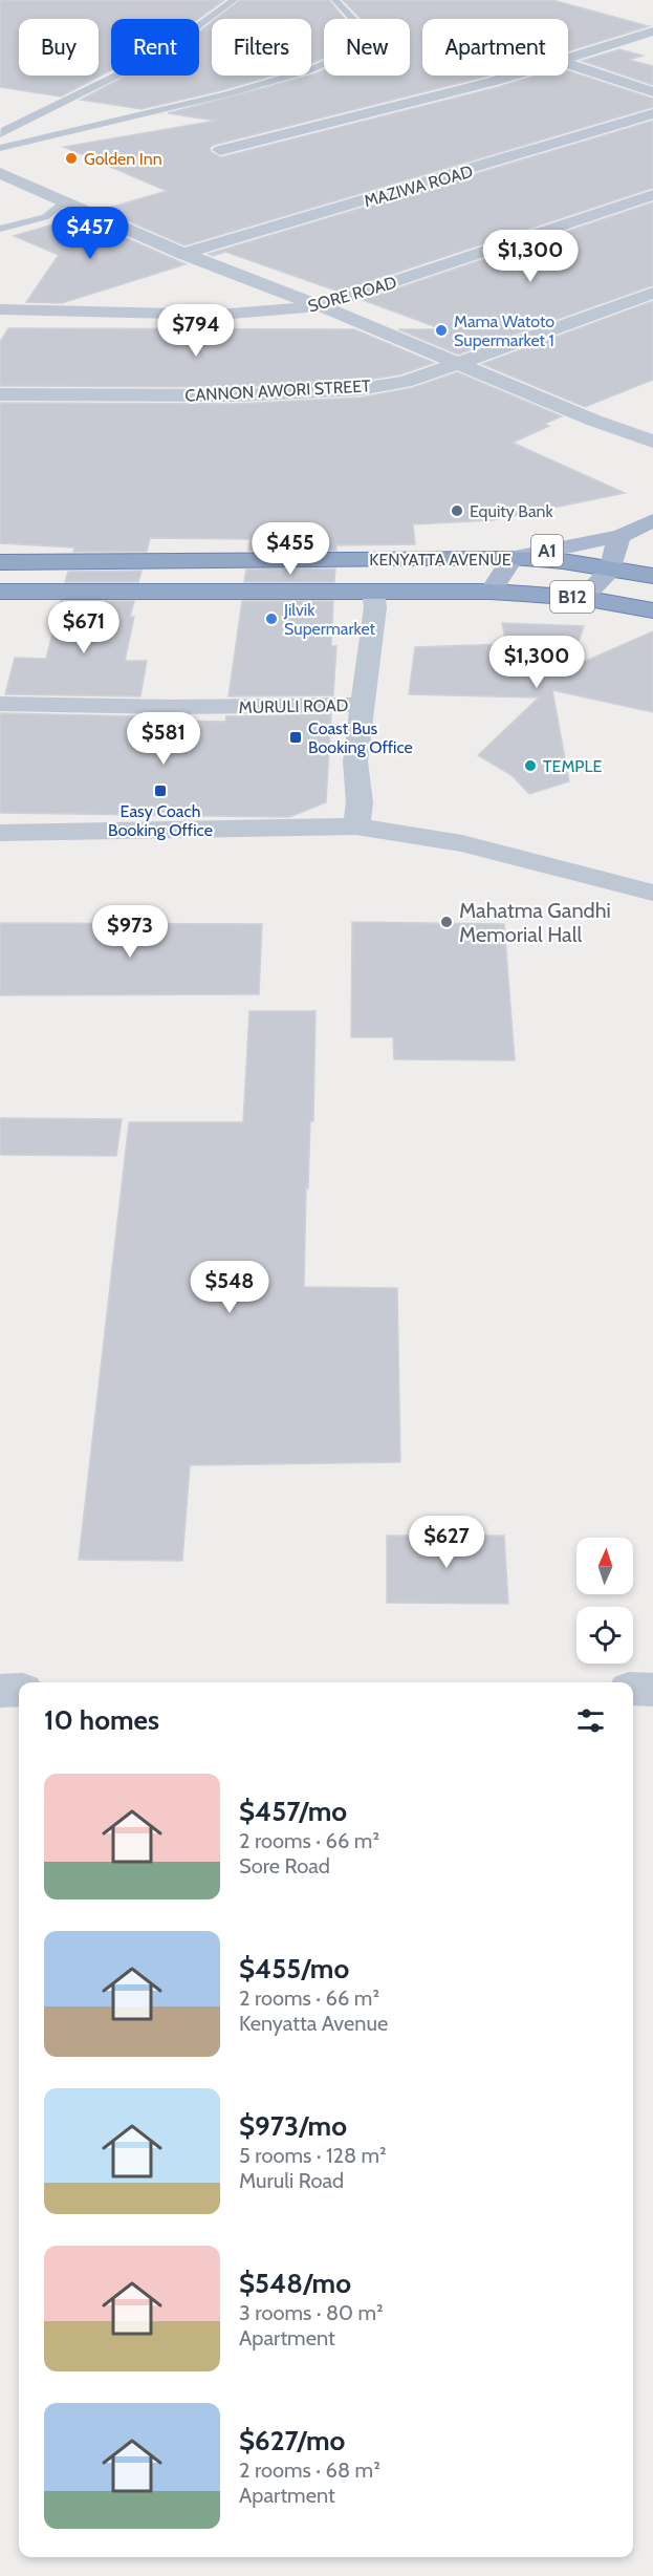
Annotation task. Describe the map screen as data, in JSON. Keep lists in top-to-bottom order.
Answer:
{
  "streets": {
    "highway": ["KENYATTA AVENUE", "B12"],
    "main road": ["A1"],
    "street": [
      "MAZIWA ROAD",
      "SORE ROAD",
      "CANNON AWORI STREET",
      "MURULI ROAD"
    ]
  },
  "crossings": [
    ["A1", "KENYATTA AVENUE"]
  ],
  "places": {
    "other": [
      "Golden Inn",
      "Mama Watoto Supermarket 1",
      "Equity Bank",
      "Jilvik Supermarket",
      "TEMPLE",
      "Mahatma Gandhi Memorial Hall"
    ],
    "transit": ["Coast Bus Booking Office", "Easy Coach Booking Office"]
  },
  "north": "top",
  "page": {
    "chip": [
      "Buy",
      "Rent",
      "Filters",
      "New",
      "Apartment"
    ],
    "price": [
      "$457",
      "$1,300",
      "$794",
      "$455",
      "$671",
      "$1,300",
      "$581",
      "$973",
      "$548",
      "$627"
    ],
    "heading": "10 homes",
    "list": [
      {
        "name": "$457/mo",
        "note": "2 rooms · 66 m² · Sore Road"
      },
      {
        "name": "$455/mo",
        "note": "2 rooms · 66 m² · Kenyatta Avenue"
      },
      {
        "name": "$973/mo",
        "note": "5 rooms · 128 m² · Muruli Road"
      },
      {
        "name": "$548/mo",
        "note": "3 rooms · 80 m² · Apartment"
      },
      {
        "name": "$627/mo",
        "note": "2 rooms · 68 m² · Apartment"
      }
    ]
  }
}
